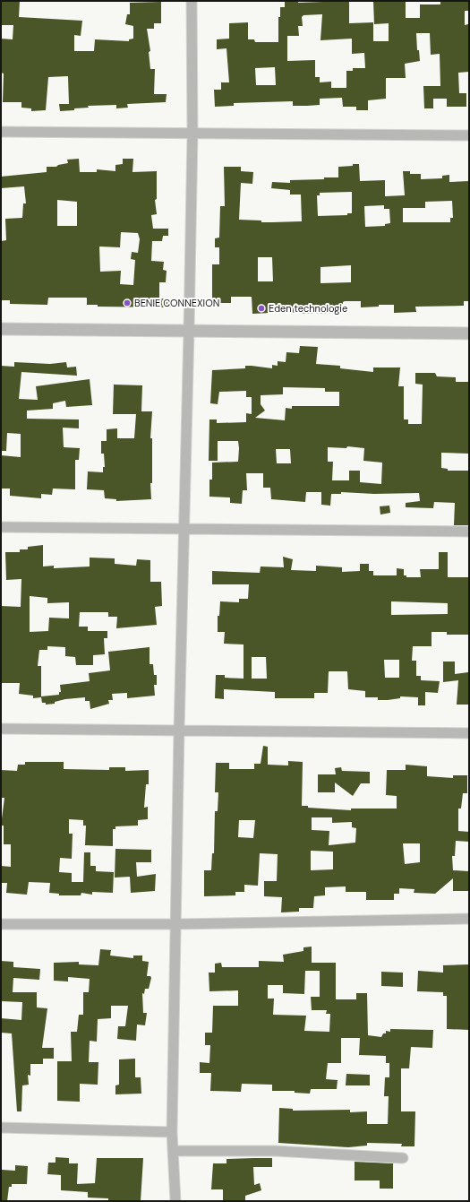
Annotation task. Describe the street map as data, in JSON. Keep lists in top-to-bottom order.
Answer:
{
  "places": ["BENIE CONNEXION", "Eden technologie"]
}
